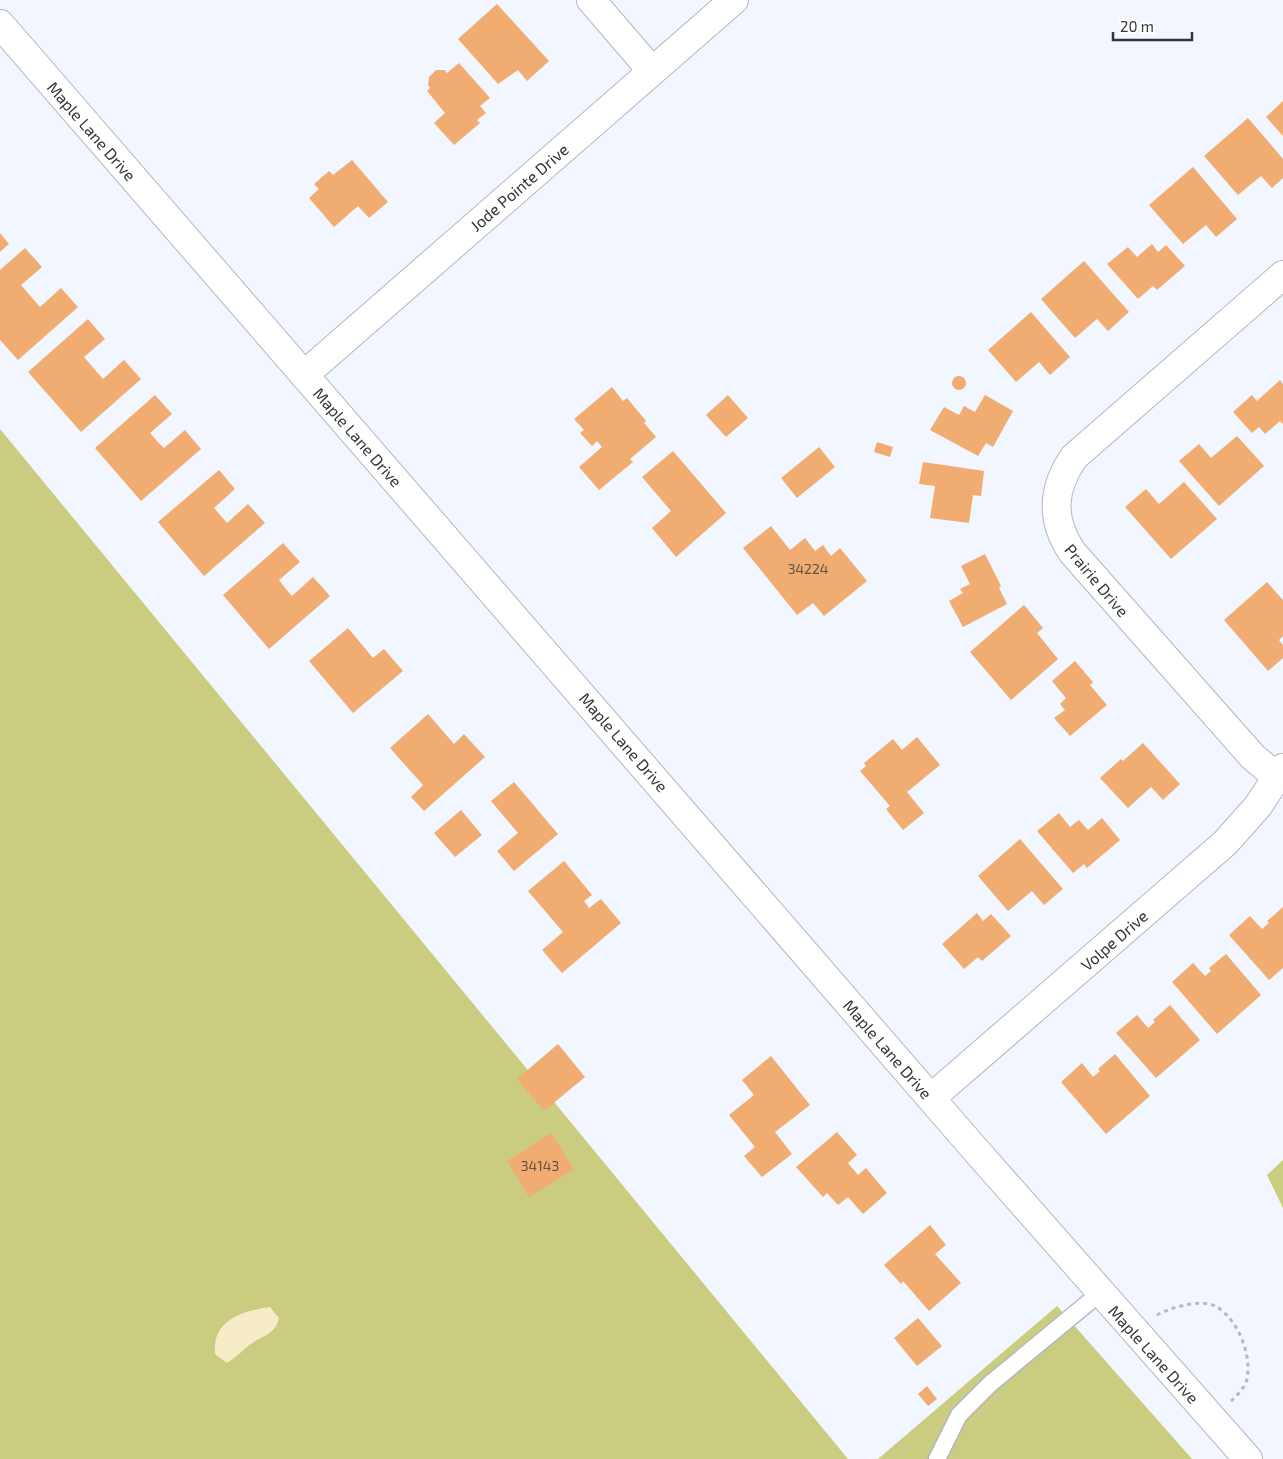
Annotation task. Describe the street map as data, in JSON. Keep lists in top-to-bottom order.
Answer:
{
  "streets": {
    "street": [
      "Maple Lane Drive",
      "Jode Pointe Drive",
      "Prairie Drive",
      "Volpe Drive"
    ]
  },
  "crossings": [
    ["Maple Lane Drive", "Jode Pointe Drive"],
    ["Maple Lane Drive", "Volpe Drive"],
    ["Prairie Drive", "Volpe Drive"]
  ],
  "house_numbers": ["34224", "34143"],
  "scale_bar": "20 m"
}
